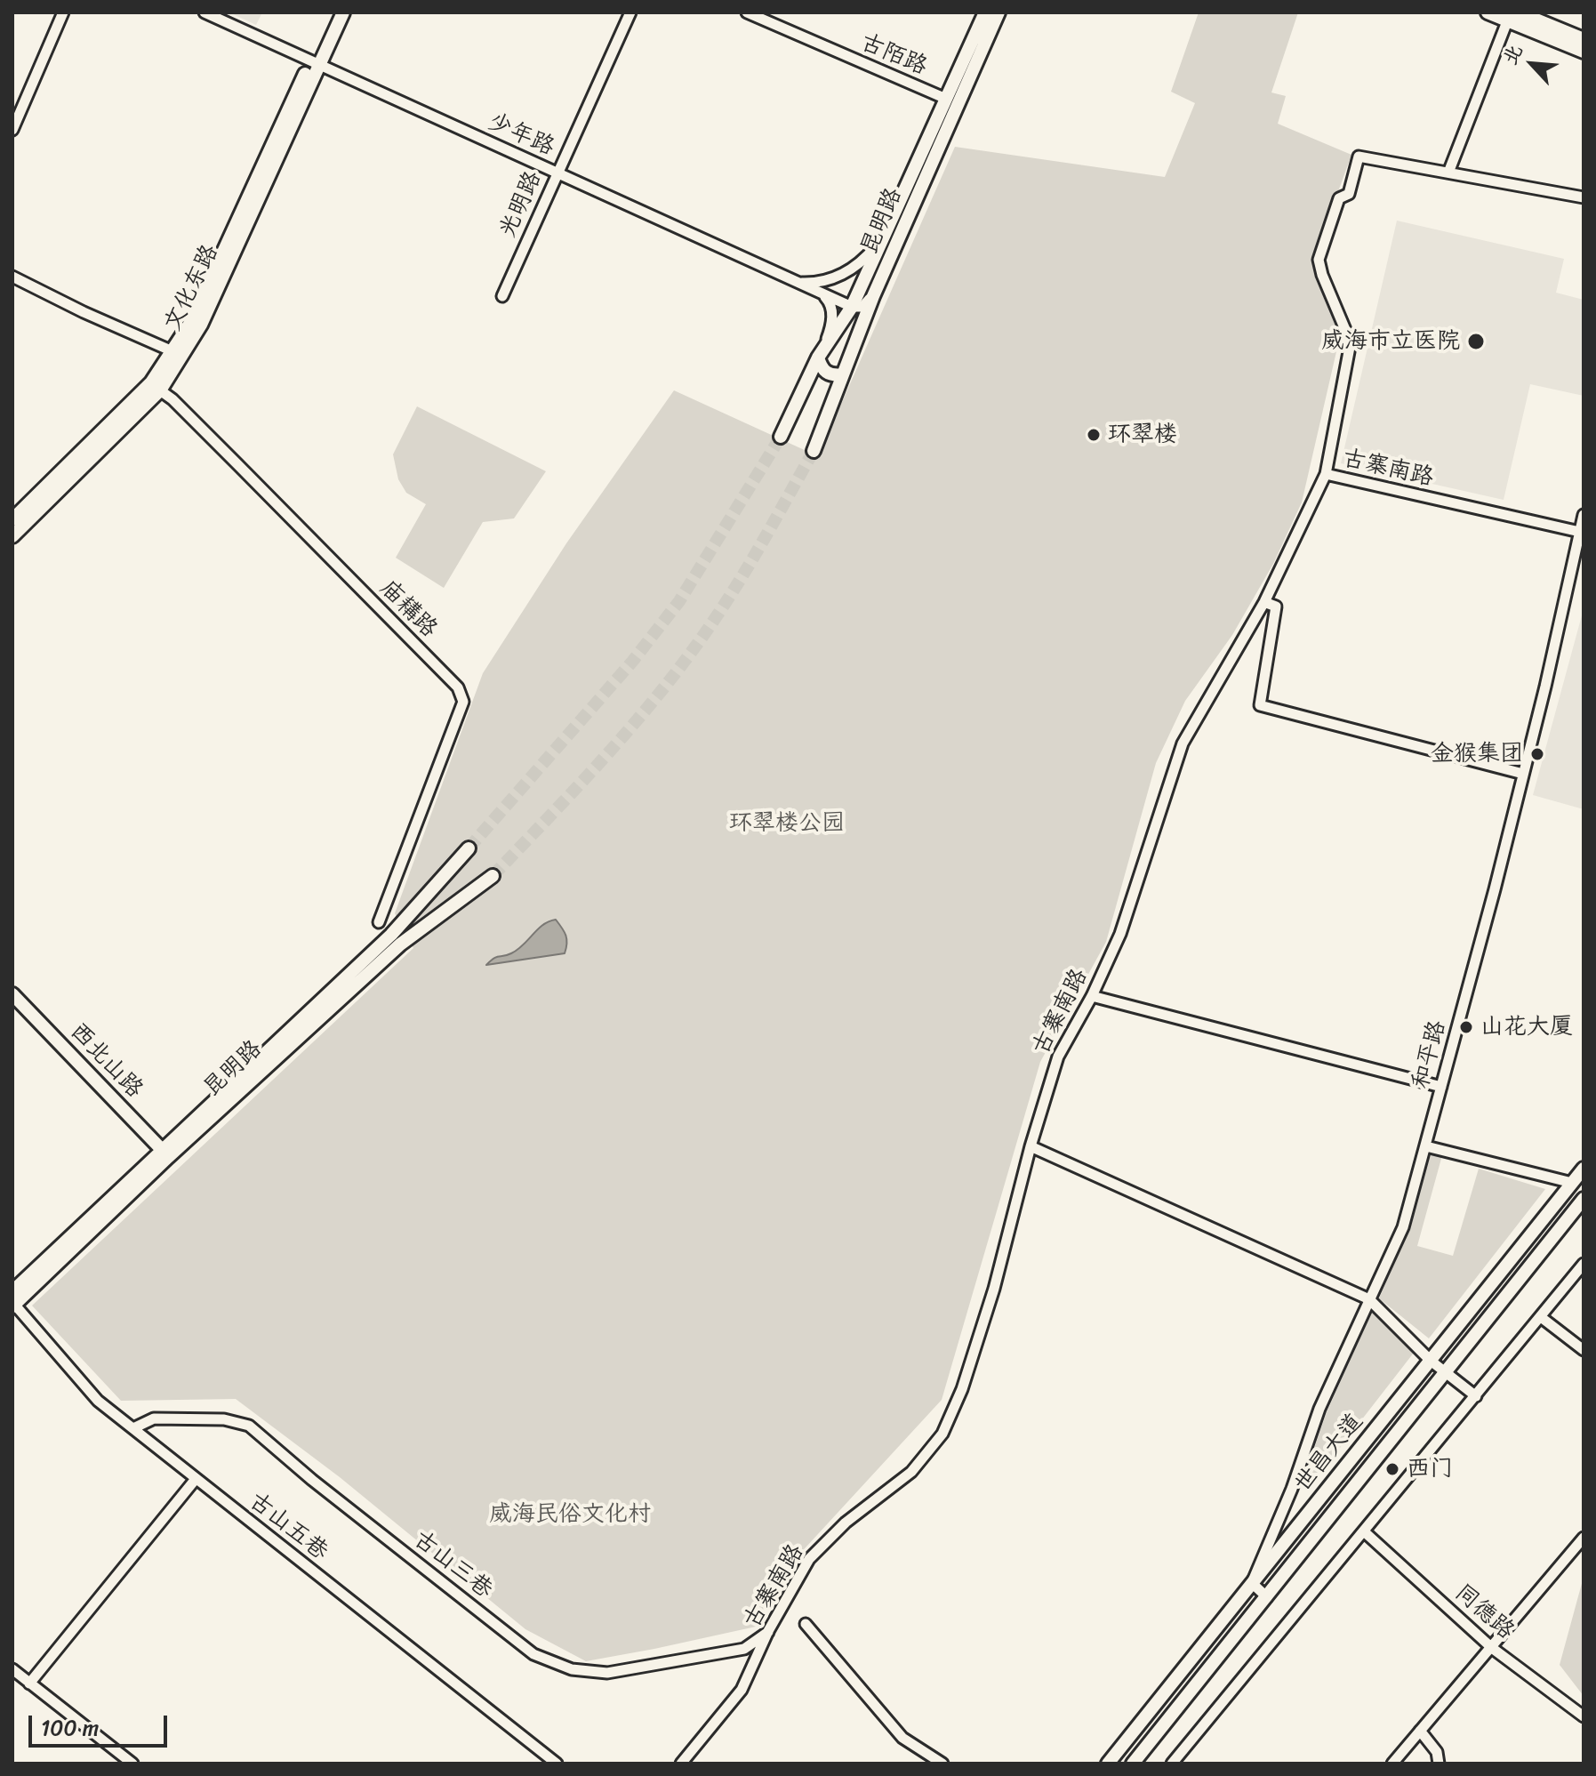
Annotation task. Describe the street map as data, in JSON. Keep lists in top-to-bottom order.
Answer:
{
  "streets": {
    "main road": [
      "昆明路",
      "文化东路",
      "西北山路",
      "世昌大道"
    ],
    "street": [
      "古陌路",
      "少年路",
      "光明路",
      "古寨南路",
      "庙耩路",
      "和平路",
      "古山五巷",
      "古山三巷",
      "同德路"
    ]
  },
  "crossings": [
    ["古陌路", "昆明路"],
    ["少年路", "光明路"],
    ["少年路", "昆明路"],
    ["少年路", "文化东路"],
    ["昆明路", "西北山路"],
    ["昆明路", "古山五巷"],
    ["文化东路", "庙耩路"],
    ["古寨南路", "和平路"],
    ["古寨南路", "古山三巷"],
    ["和平路", "世昌大道"],
    ["古山五巷", "古山三巷"]
  ],
  "parks": ["环翠楼公园", "威海民俗文化村"],
  "places": [
    "威海市立医院",
    "环翠楼",
    "金猴集团",
    "山花大厦",
    "西门"
  ],
  "scale_bar": "100 m",
  "north": "top left"
}
